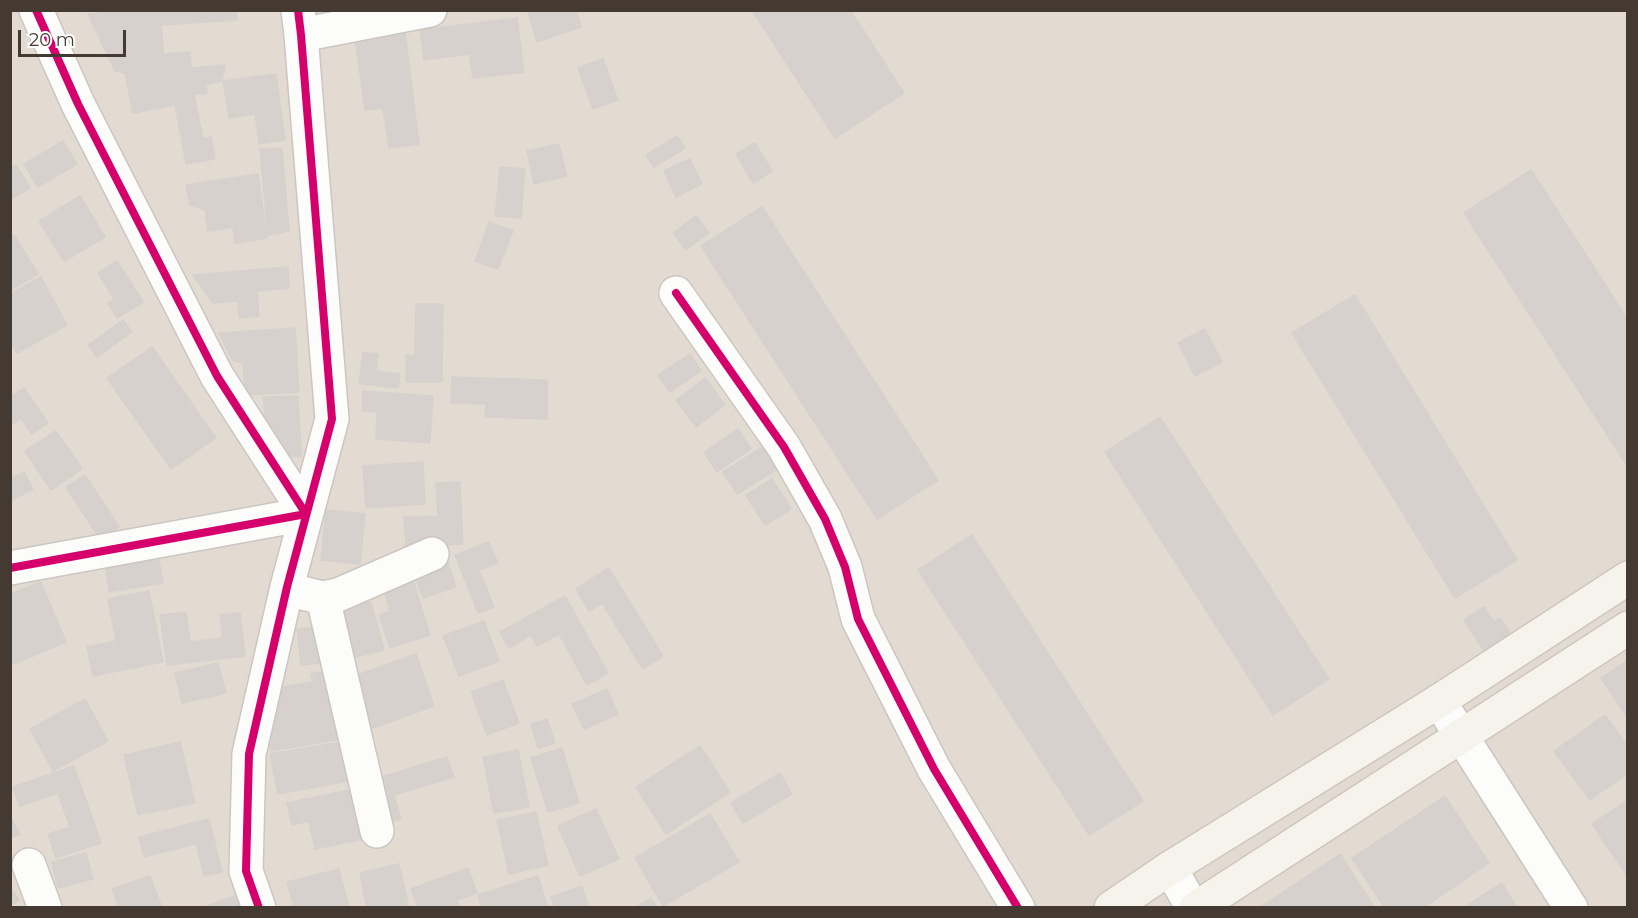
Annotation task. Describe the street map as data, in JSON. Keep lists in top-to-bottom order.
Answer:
{
  "scale_bar": "20 m"
}
